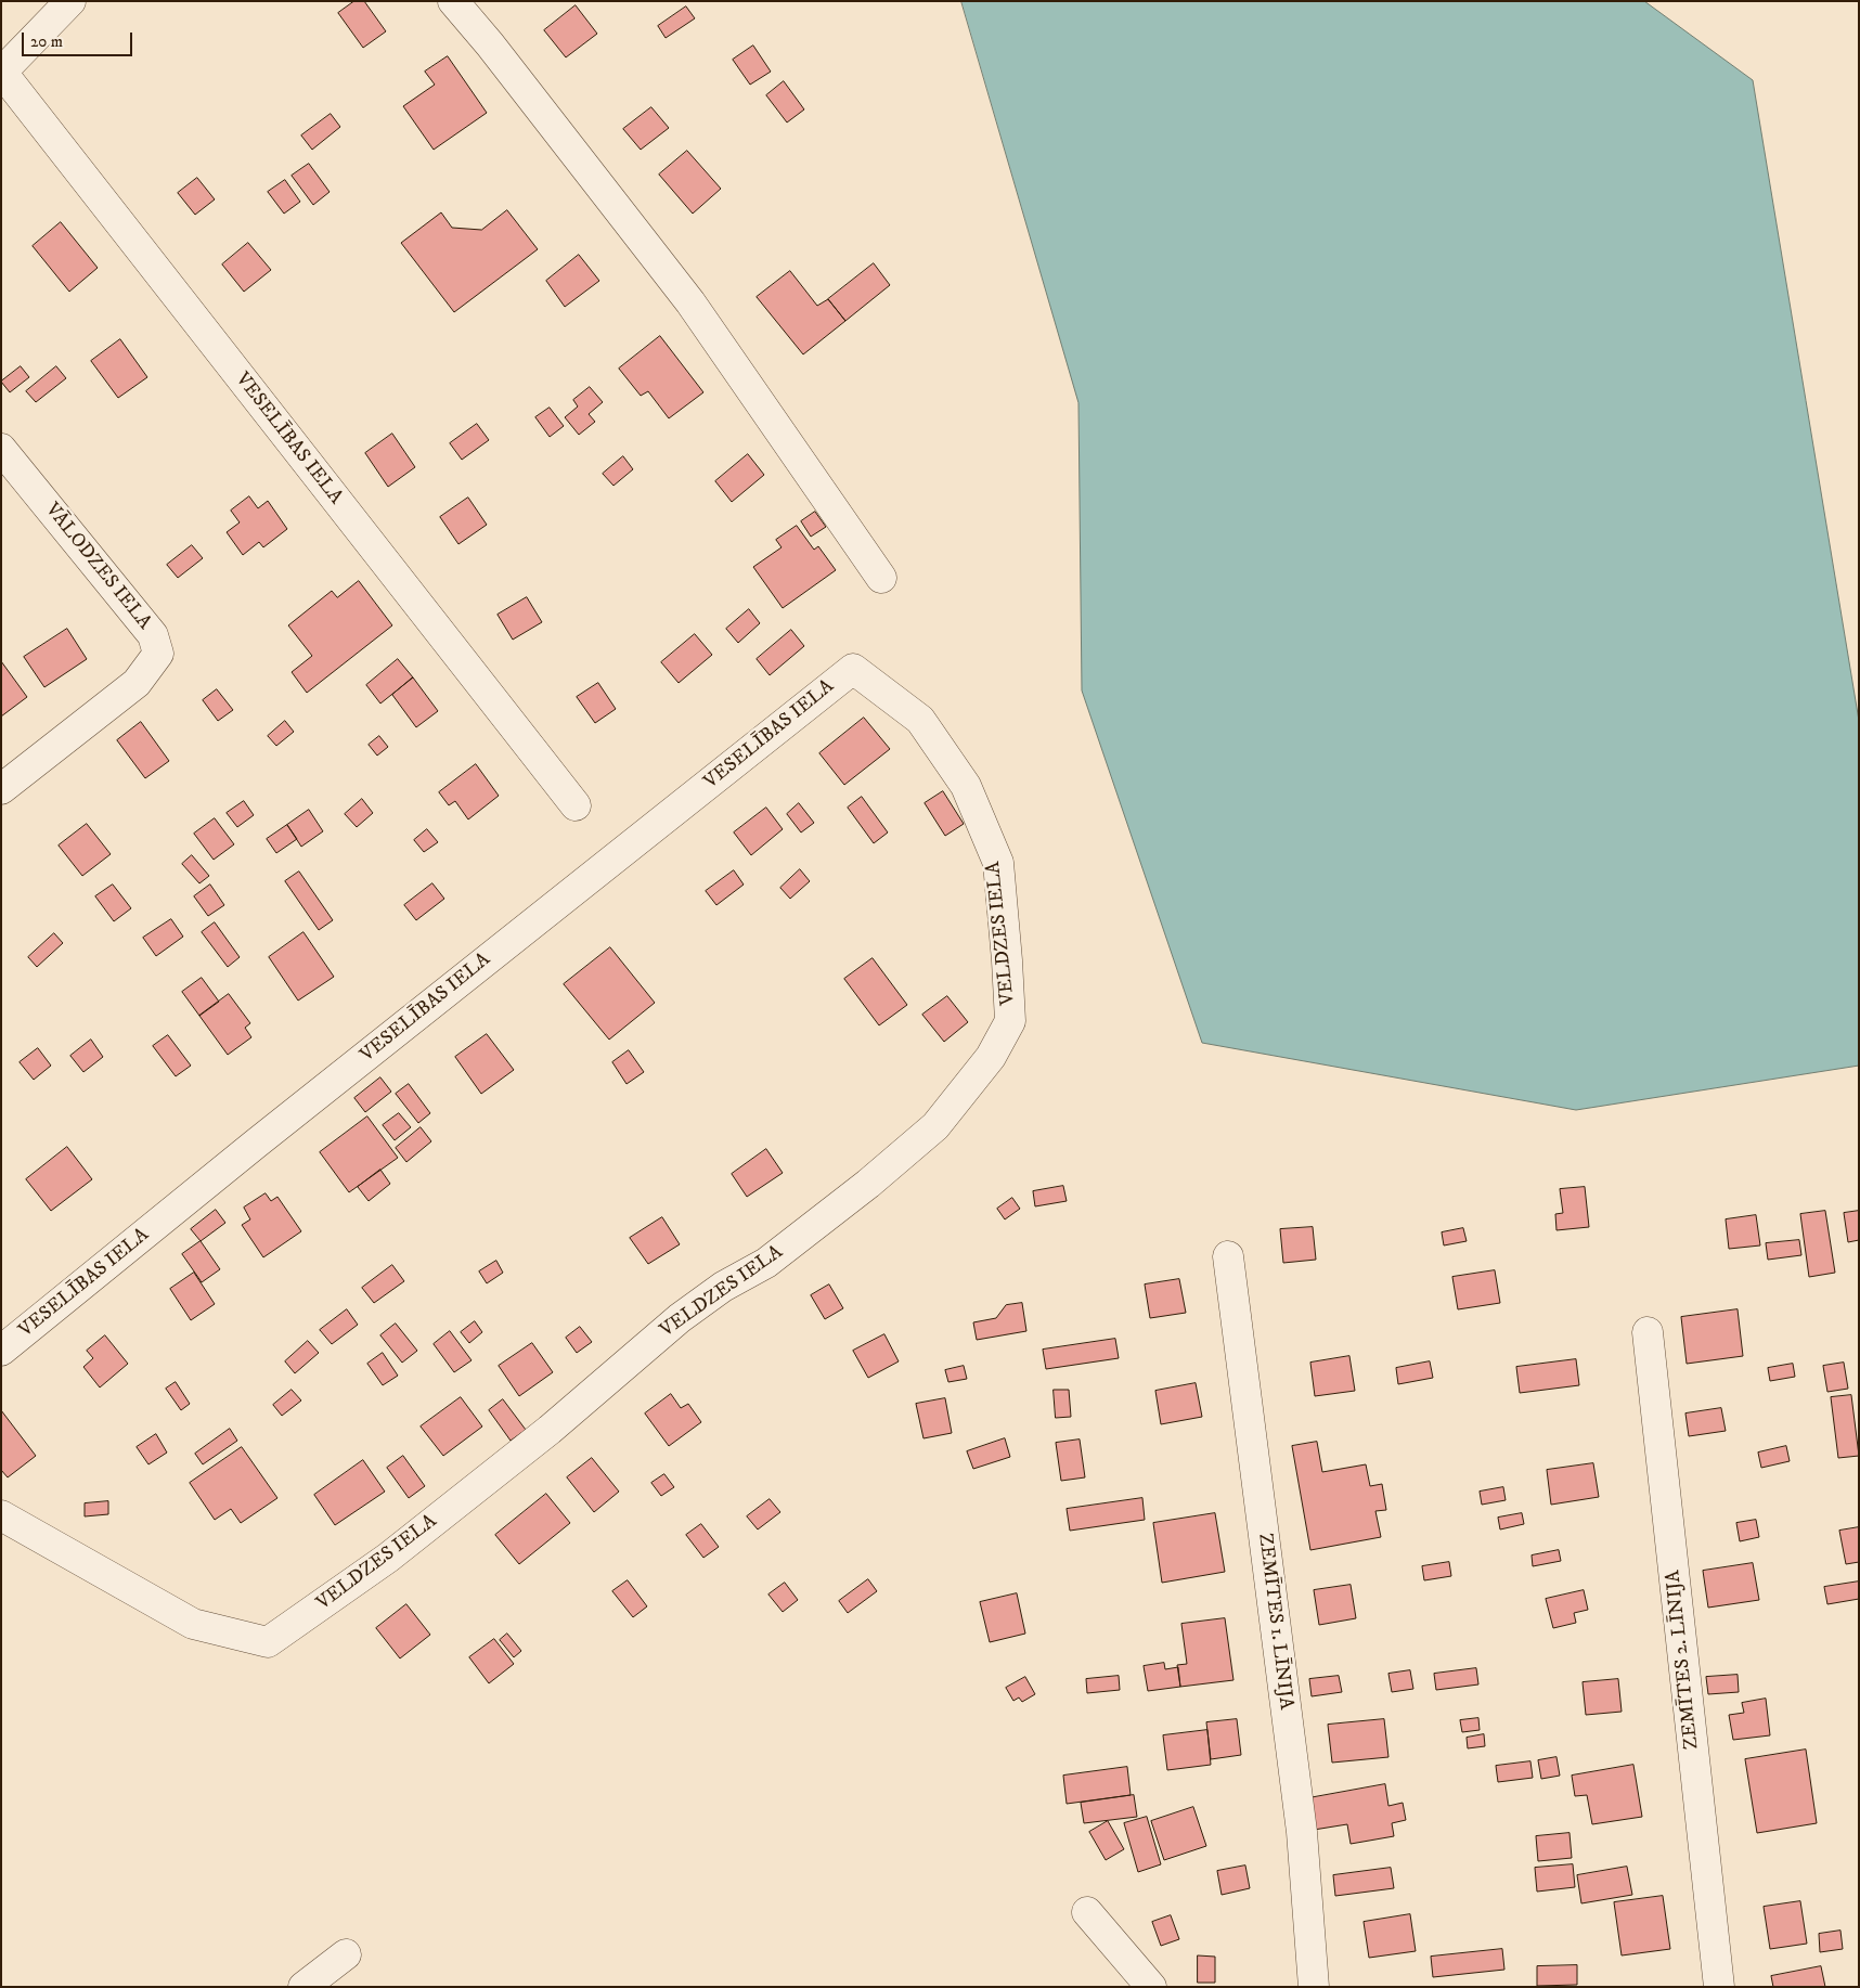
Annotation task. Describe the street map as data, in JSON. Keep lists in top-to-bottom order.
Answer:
{
  "streets": {
    "street": [
      "VESELĪBAS IELA",
      "VĀLODZES IELA",
      "VELDZES IELA",
      "ZEMĪTES 1. LĪNIJA",
      "ZEMĪTES 2. LĪNIJA"
    ]
  },
  "crossings": [
    ["VESELĪBAS IELA", "VELDZES IELA"]
  ],
  "scale_bar": "20 m"
}
